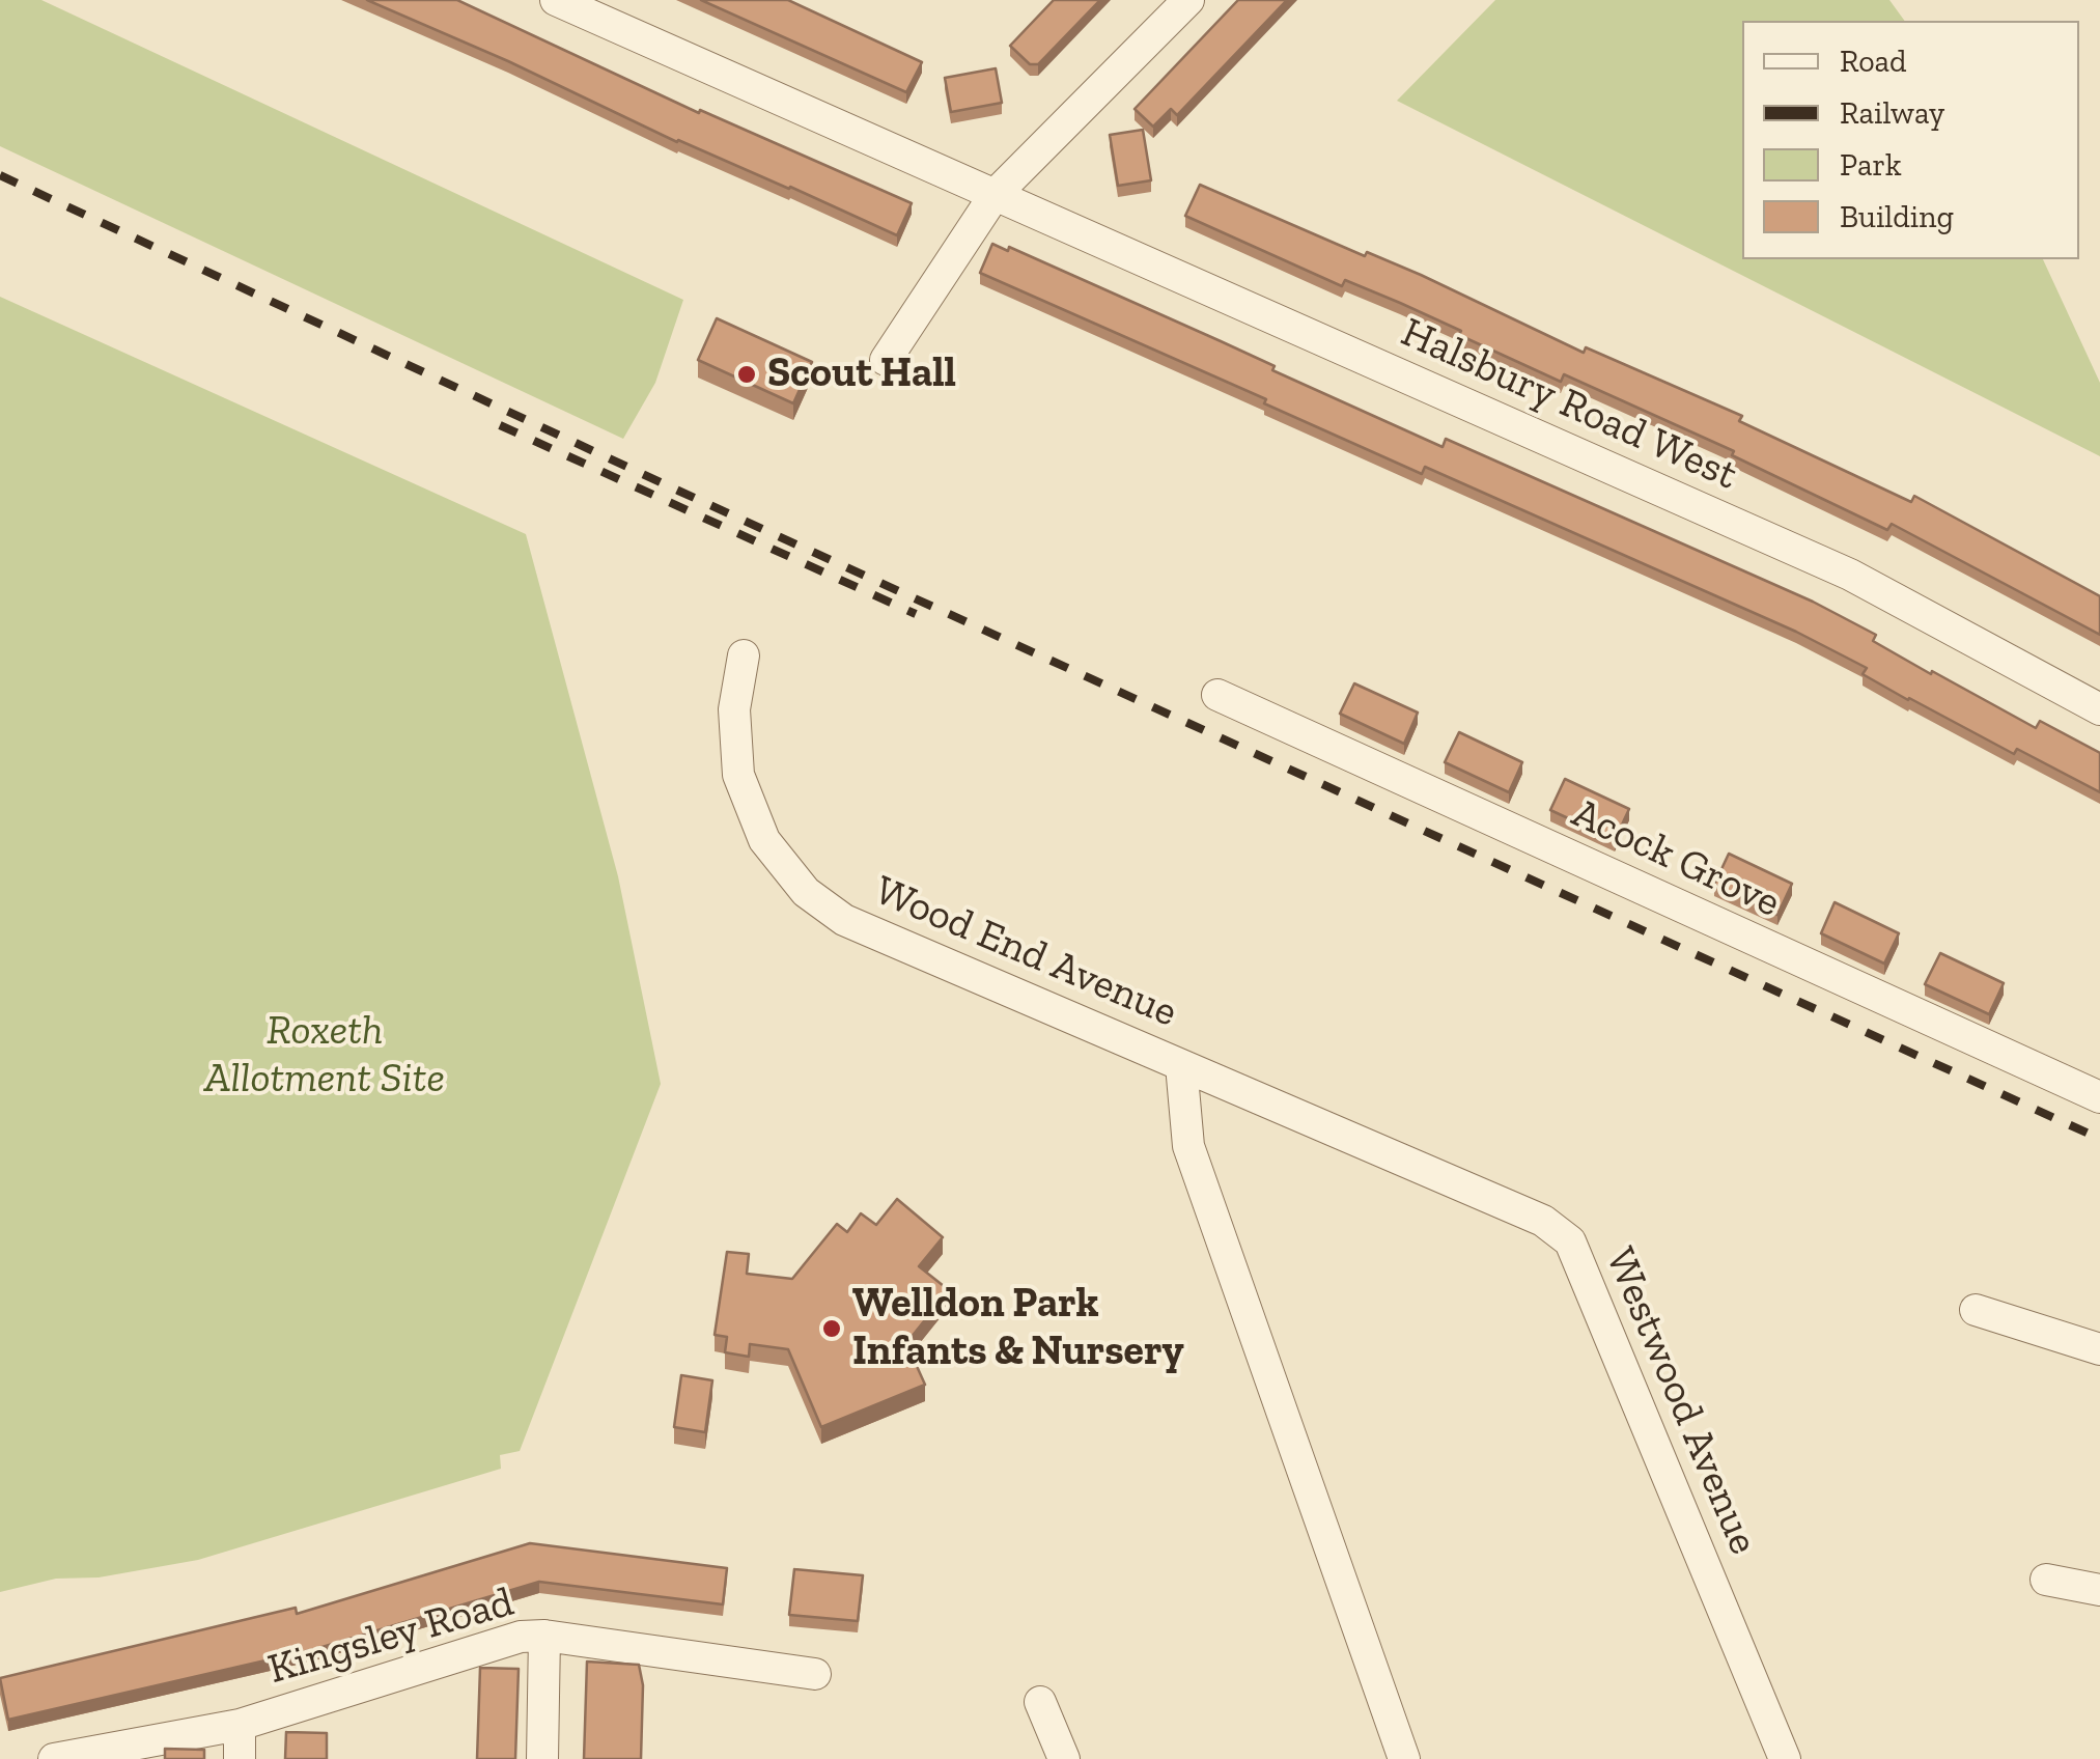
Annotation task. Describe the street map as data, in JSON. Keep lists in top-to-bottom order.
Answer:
{
  "streets": {
    "street": [
      "Halsbury Road West",
      "Acock Grove",
      "Wood End Avenue",
      "Westwood Avenue",
      "Kingsley Road"
    ]
  },
  "crossings": [
    ["Wood End Avenue", "Westwood Avenue"]
  ],
  "parks": ["Roxeth Allotment Site"],
  "places": ["Scout Hall", "Welldon Park Infants & Nursery"],
  "legend": [
    "Road",
    "Railway",
    "Park",
    "Building"
  ]
}
